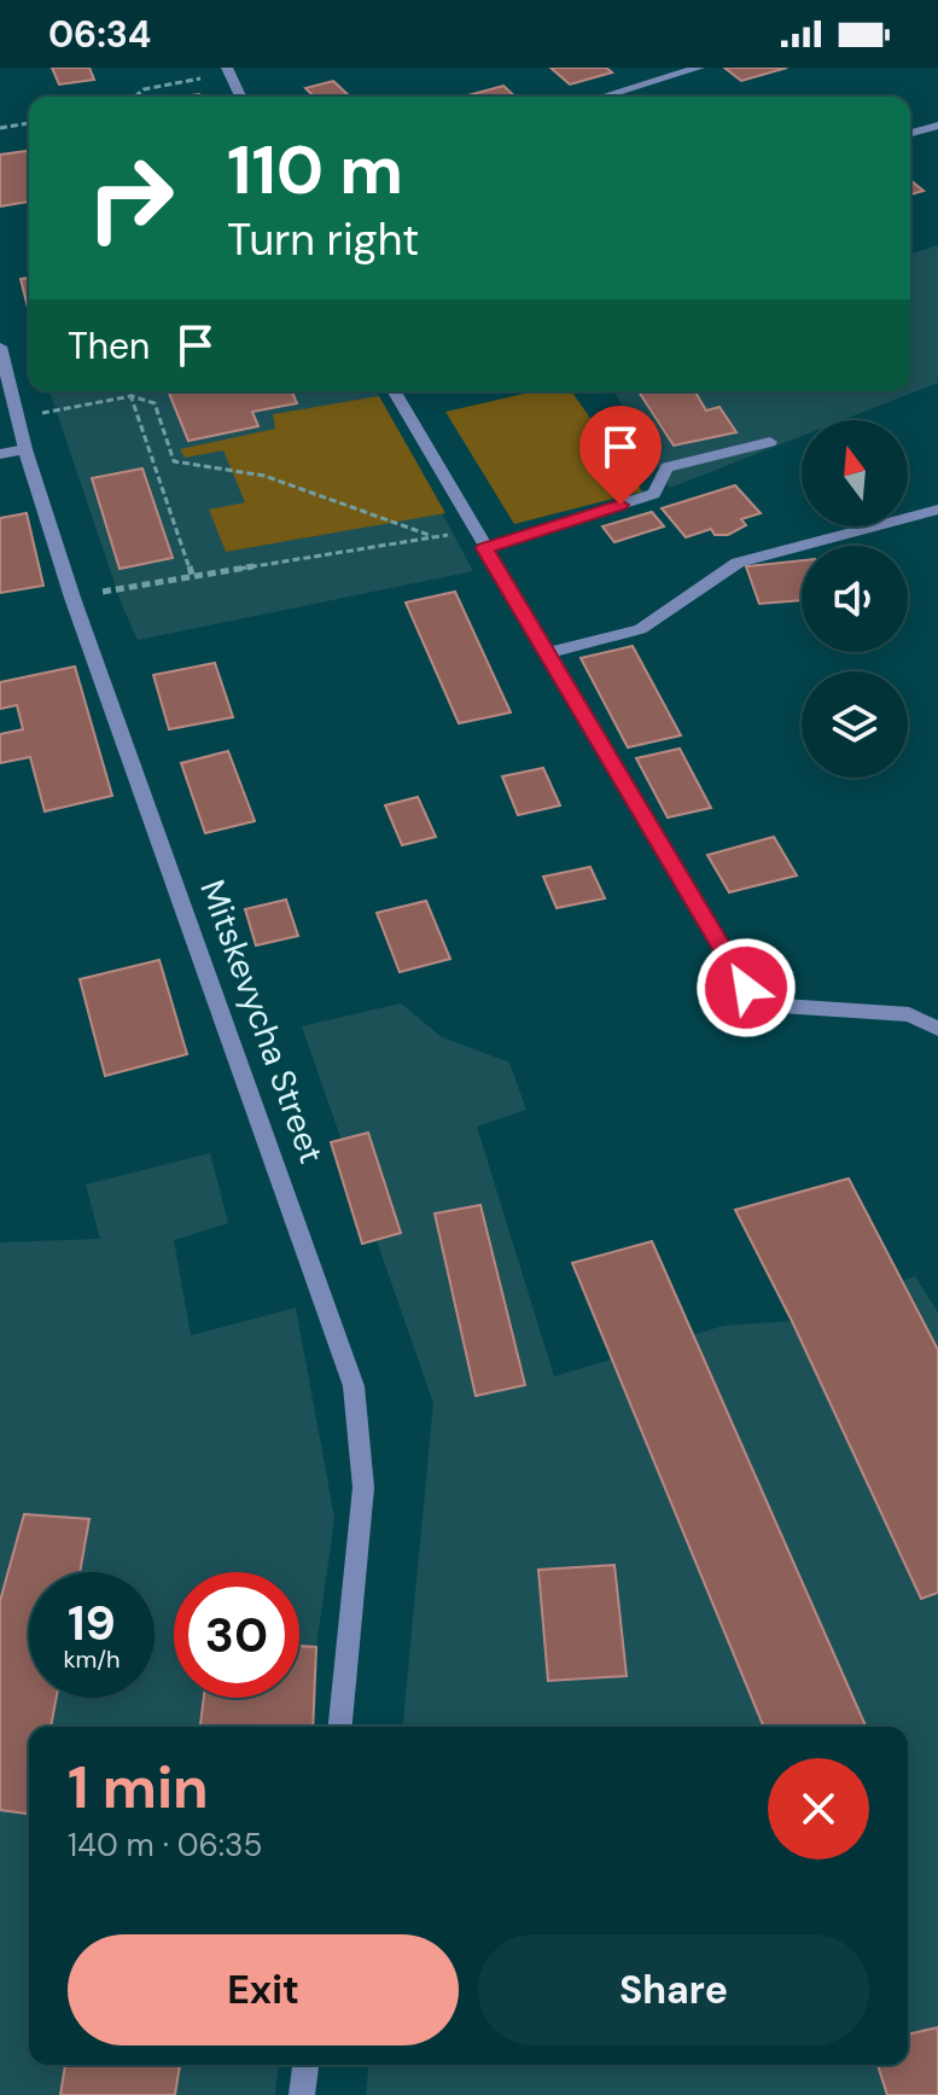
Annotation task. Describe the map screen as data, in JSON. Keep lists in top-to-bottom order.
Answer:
{
  "streets": {
    "street": ["Mitskevycha Street"]
  },
  "north": "top",
  "page": {
    "status": "06:34",
    "turn": ["110 m", "Turn right"],
    "then": "Then",
    "speed": "19 km/h",
    "limit": "30",
    "heading": ["1 min", "140 m · 06:35"],
    "buttons": ["Exit", "Share"]
  }
}
